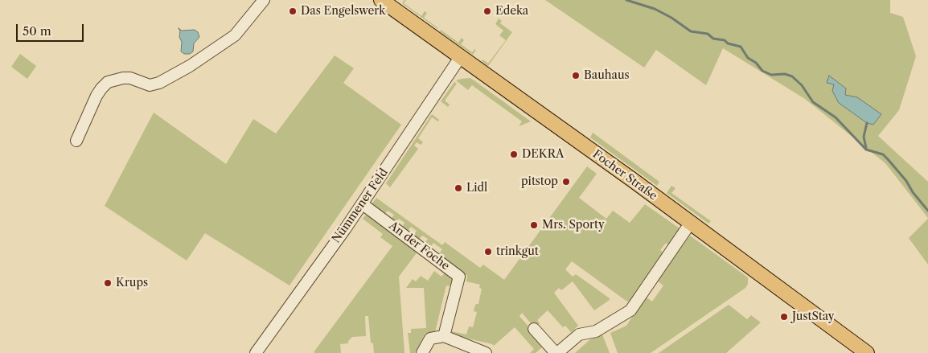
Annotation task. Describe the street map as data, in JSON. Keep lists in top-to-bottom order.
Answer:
{
  "streets": {
    "main road": ["Focher Straße"],
    "street": ["Nümmener Feld", "An der Foche"]
  },
  "crossings": [
    ["Focher Straße", "Nümmener Feld"],
    ["Nümmener Feld", "An der Foche"]
  ],
  "places": [
    "Das Engelswerk",
    "Edeka",
    "Bauhaus",
    "DEKRA",
    "pitstop",
    "Lidl",
    "Mrs. Sporty",
    "trinkgut",
    "Krups",
    "JustStay"
  ],
  "scale_bar": "50 m"
}
